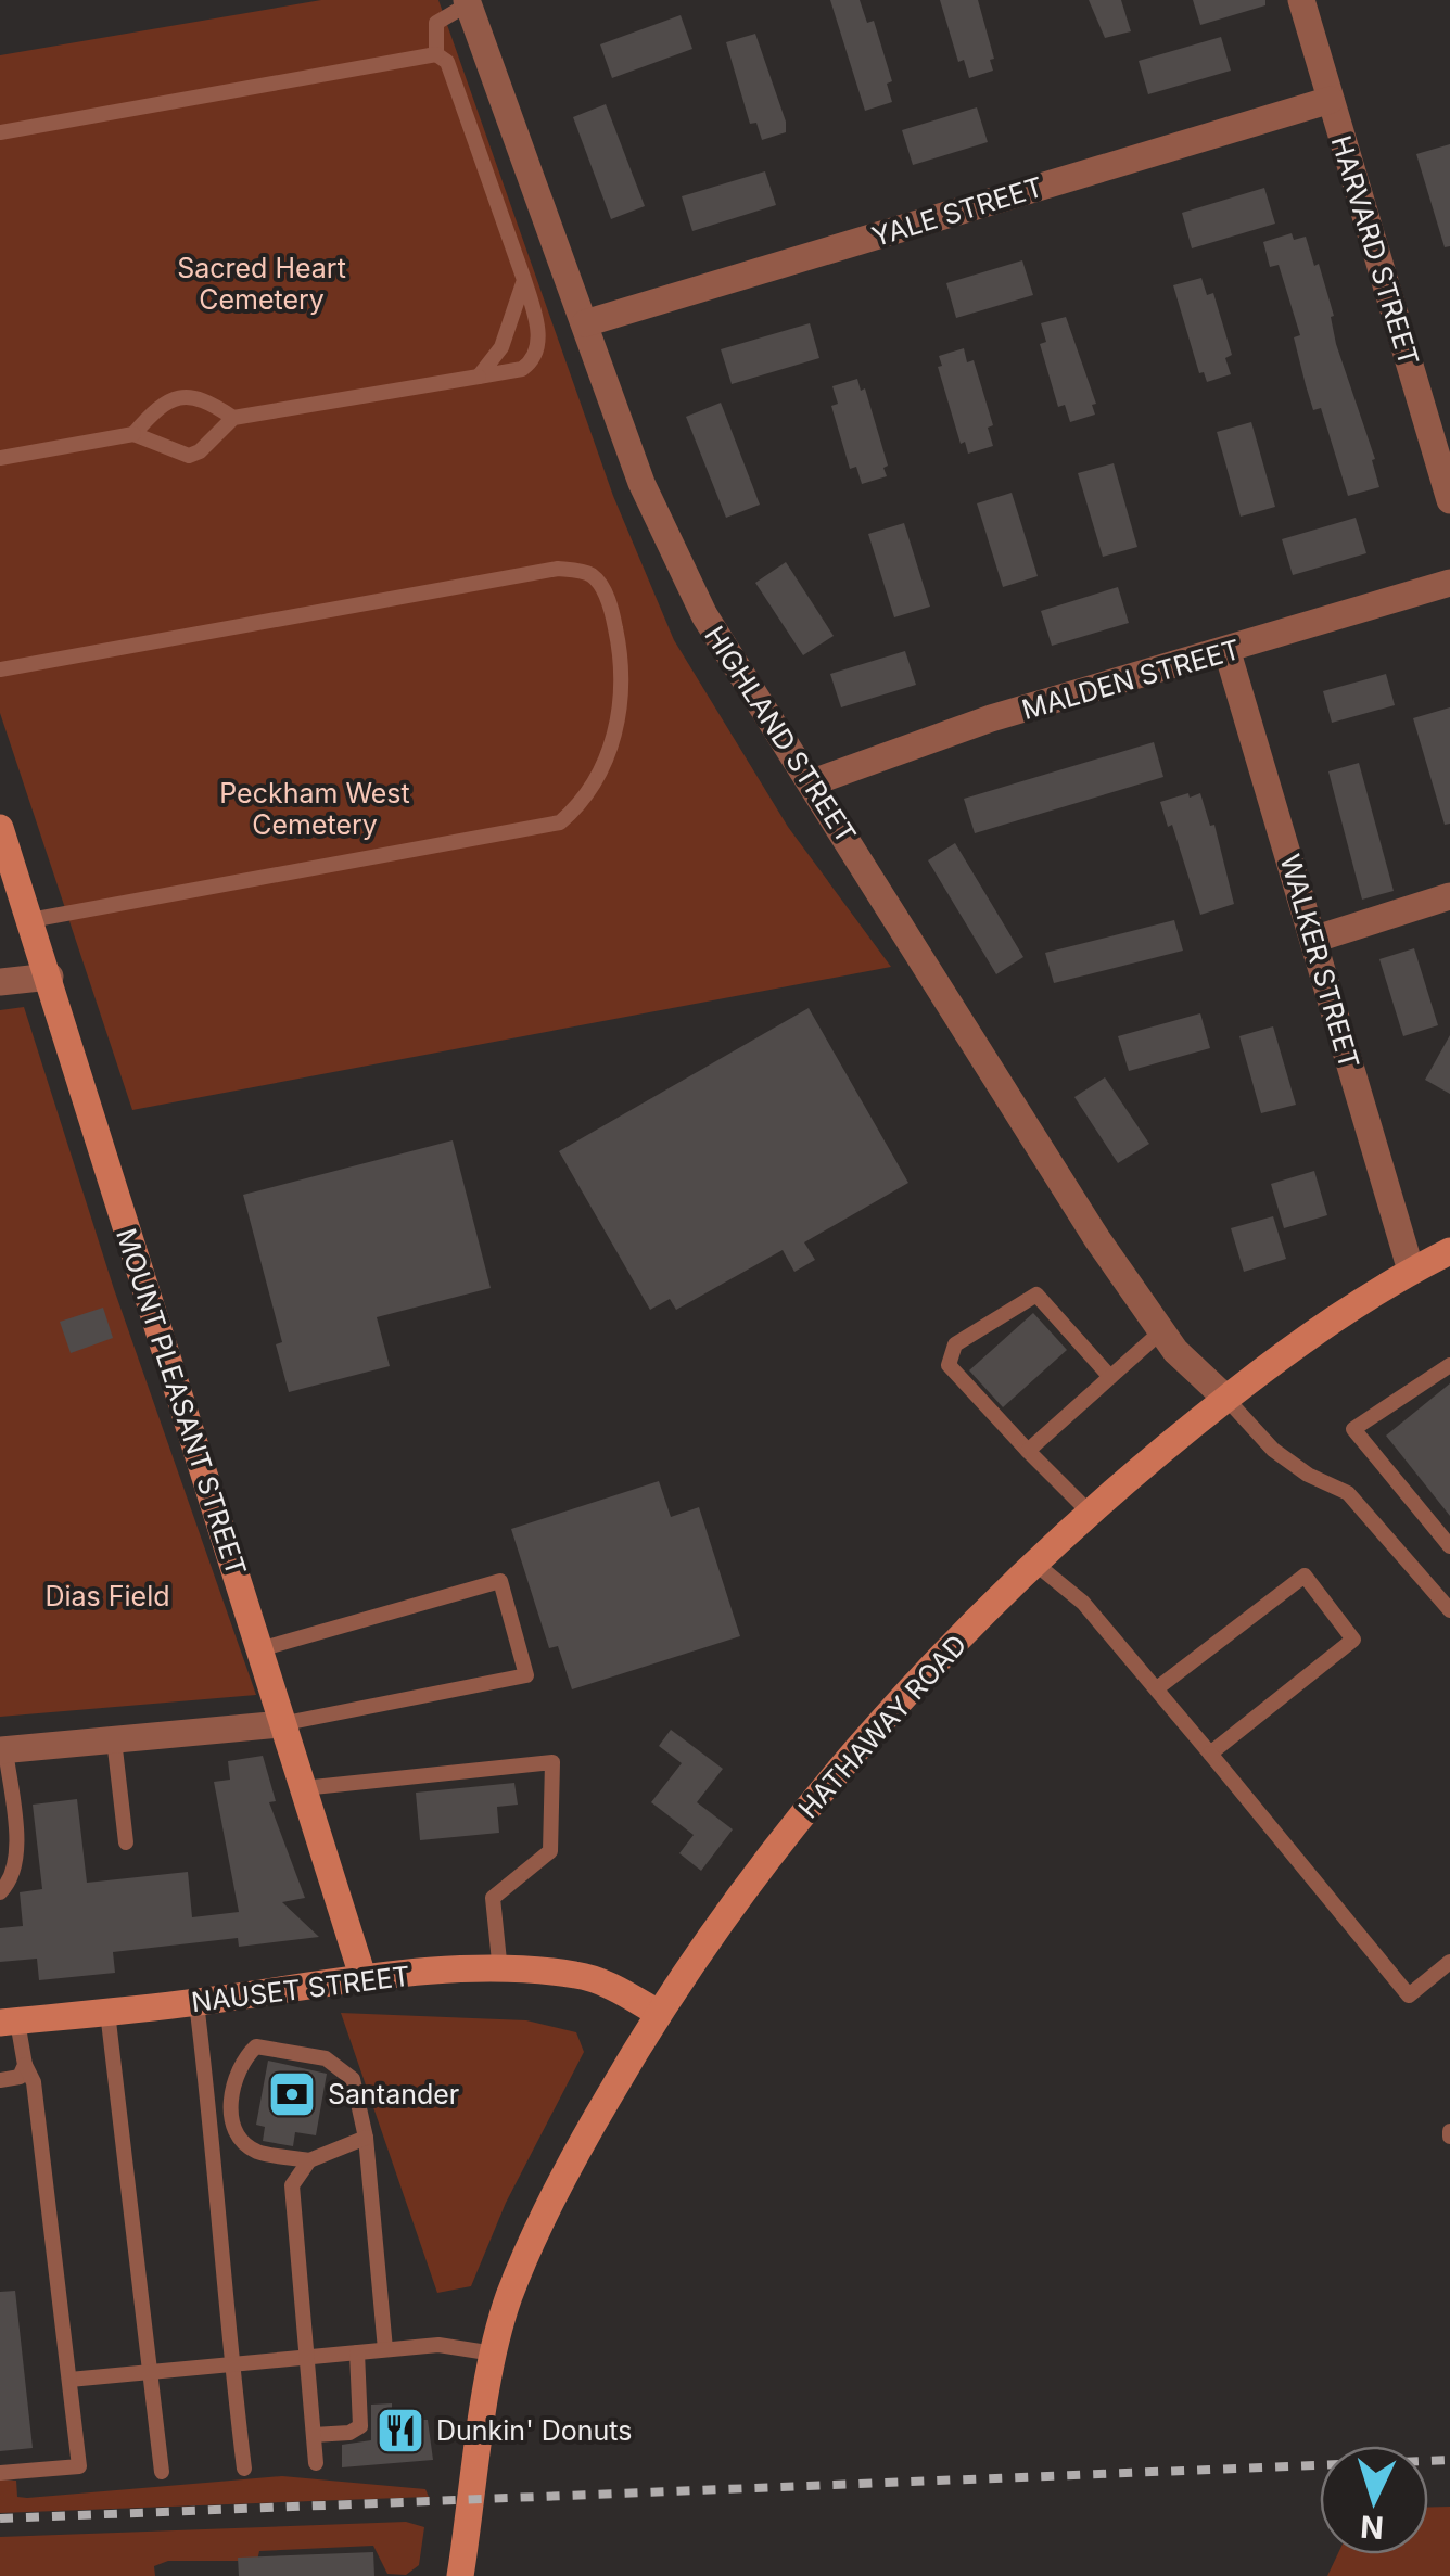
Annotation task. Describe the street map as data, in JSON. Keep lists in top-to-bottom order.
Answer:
{
  "streets": {
    "main road": ["MOUNT PLEASANT STREET", "HATHAWAY ROAD", "NAUSET STREET"],
    "street": [
      "YALE STREET",
      "HARVARD STREET",
      "MALDEN STREET",
      "HIGHLAND STREET",
      "WALKER STREET"
    ]
  },
  "crossings": [
    ["YALE STREET", "HARVARD STREET"],
    ["YALE STREET", "HIGHLAND STREET"],
    ["MALDEN STREET", "HIGHLAND STREET"],
    ["MALDEN STREET", "WALKER STREET"],
    ["HIGHLAND STREET", "HATHAWAY ROAD"],
    ["WALKER STREET", "HATHAWAY ROAD"],
    ["MOUNT PLEASANT STREET", "NAUSET STREET"],
    ["HATHAWAY ROAD", "NAUSET STREET"]
  ],
  "parks": ["Sacred Heart Cemetery", "Peckham West Cemetery", "Dias Field"],
  "places": {
    "bank": ["Santander"],
    "restaurant": ["Dunkin' Donuts"]
  },
  "north": "bottom"
}
